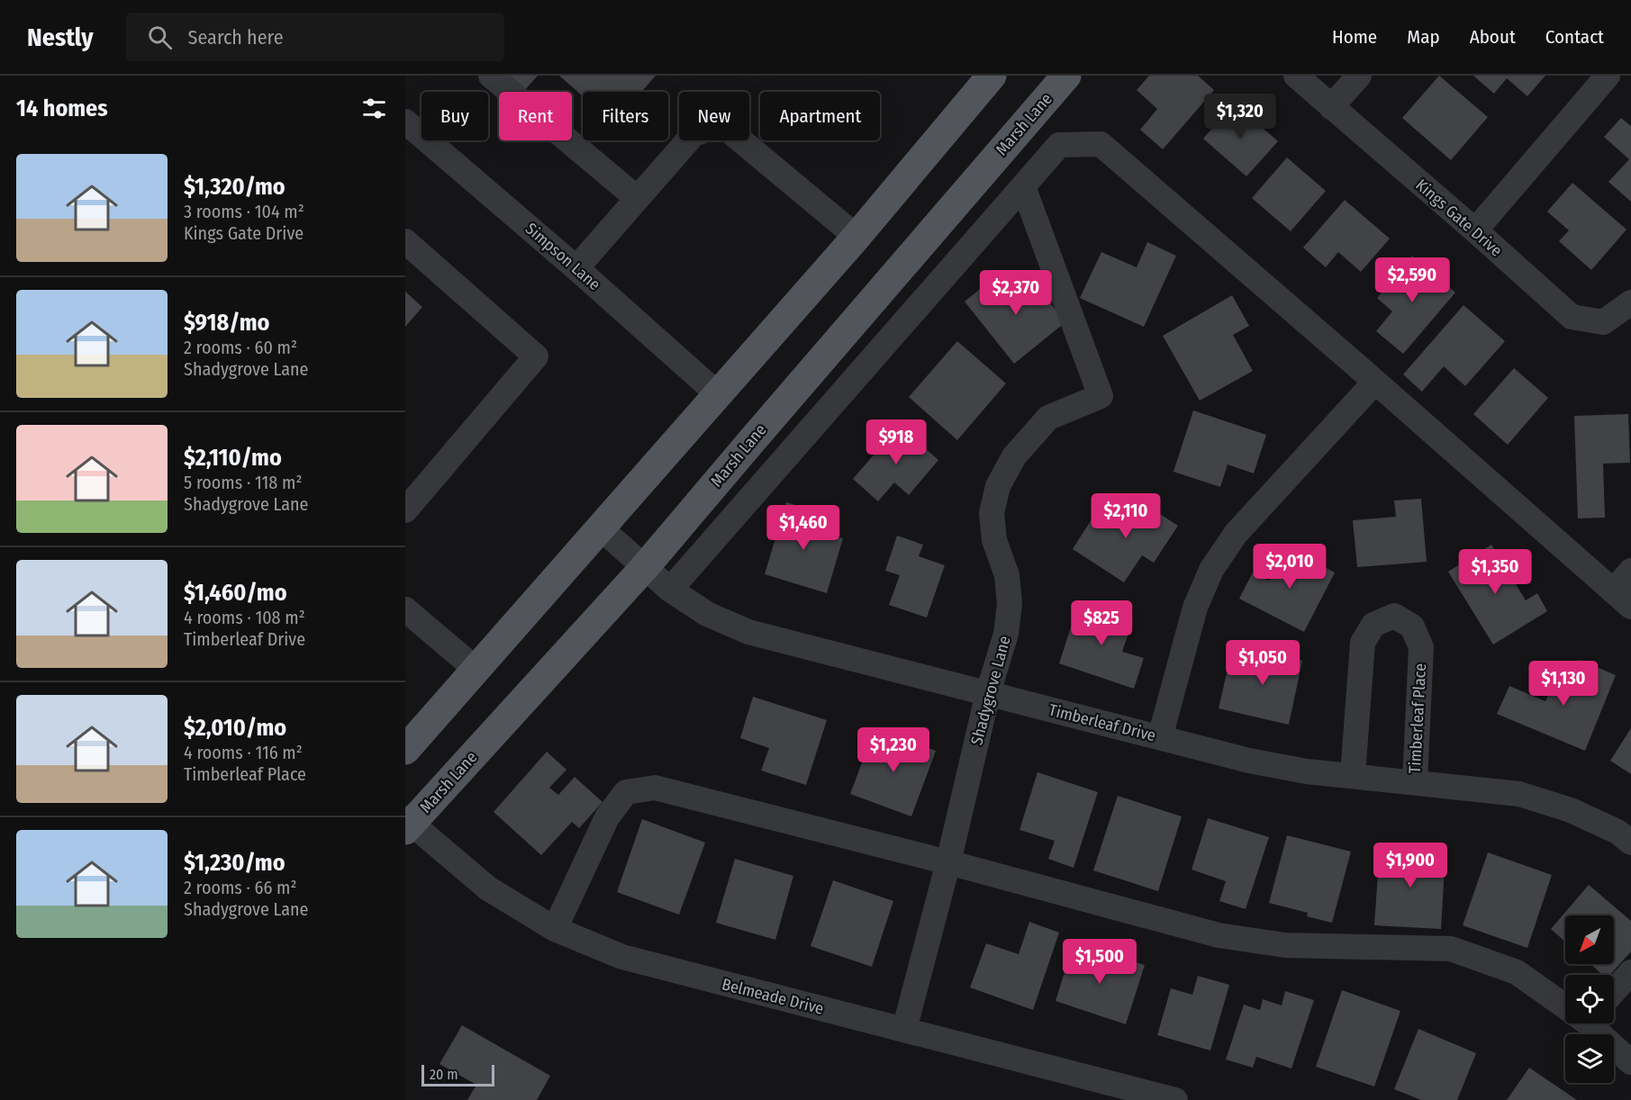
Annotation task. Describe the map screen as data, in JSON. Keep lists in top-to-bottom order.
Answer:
{
  "streets": {
    "main road": ["Marsh Lane"],
    "street": [
      "Kings Gate Drive",
      "Simpson Lane",
      "Shadygrove Lane",
      "Timberleaf Place",
      "Timberleaf Drive",
      "Belmeade Drive"
    ]
  },
  "crossings": [
    ["Marsh Lane", "Timberleaf Drive"],
    ["Marsh Lane", "Belmeade Drive"],
    ["Shadygrove Lane", "Timberleaf Drive"],
    ["Shadygrove Lane", "Belmeade Drive"],
    ["Timberleaf Place", "Timberleaf Drive"]
  ],
  "scale_bar": "20 m",
  "north": "bottom left",
  "page": {
    "header": "Nestly",
    "search": "Search here",
    "nav": [
      "Home",
      "Map",
      "About",
      "Contact"
    ],
    "heading": "14 homes",
    "chip": [
      "Buy",
      "Rent",
      "Filters",
      "New",
      "Apartment"
    ],
    "price": [
      "$1,320",
      "$2,590",
      "$2,370",
      "$918",
      "$2,110",
      "$1,460",
      "$2,010",
      "$1,350",
      "$825",
      "$1,050",
      "$1,130",
      "$1,230",
      "$1,900",
      "$1,500"
    ],
    "list": [
      {
        "name": "$1,320/mo",
        "note": "3 rooms · 104 m² · Kings Gate Drive"
      },
      {
        "name": "$918/mo",
        "note": "2 rooms · 60 m² · Shadygrove Lane"
      },
      {
        "name": "$2,110/mo",
        "note": "5 rooms · 118 m² · Shadygrove Lane"
      },
      {
        "name": "$1,460/mo",
        "note": "4 rooms · 108 m² · Timberleaf Drive"
      },
      {
        "name": "$2,010/mo",
        "note": "4 rooms · 116 m² · Timberleaf Place"
      },
      {
        "name": "$1,230/mo",
        "note": "2 rooms · 66 m² · Shadygrove Lane"
      }
    ],
    "scale": "20 m"
  }
}
